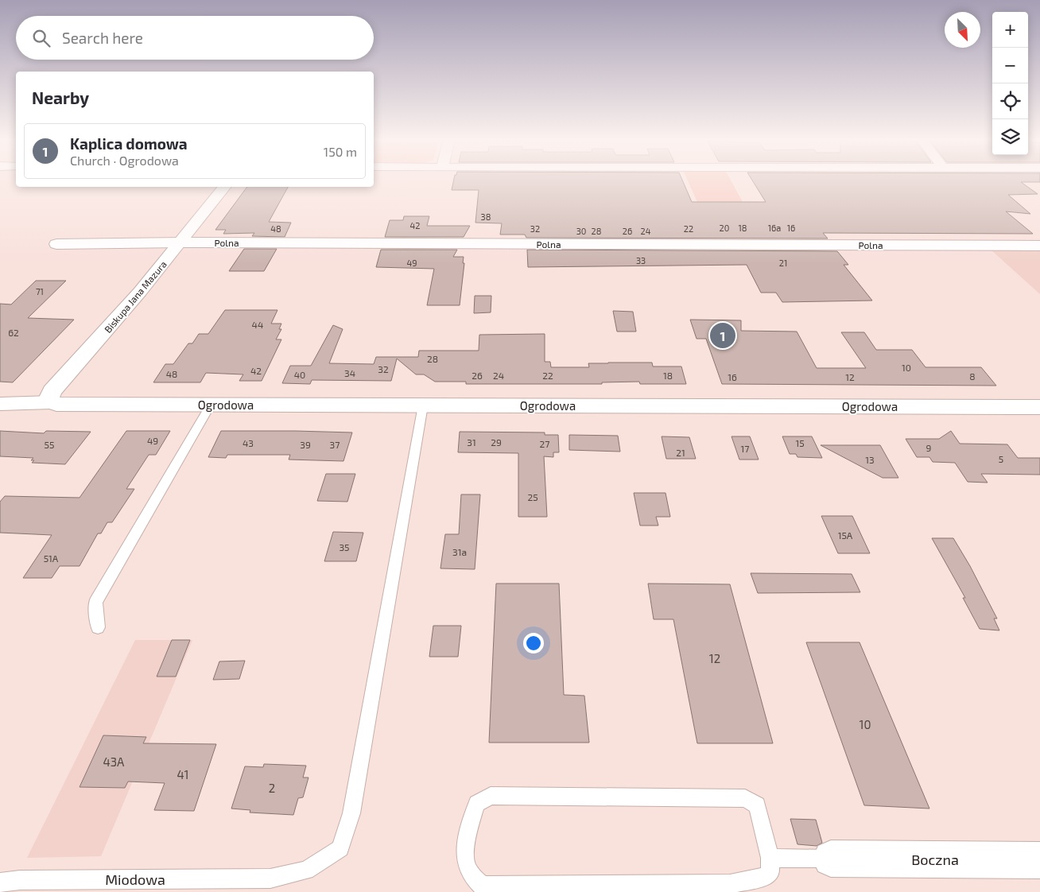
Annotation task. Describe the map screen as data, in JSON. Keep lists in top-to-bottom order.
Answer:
{
  "streets": {
    "street": [
      "Polna",
      "Biskupa Jana Mazura",
      "Ogrodowa",
      "Boczna"
    ],
    "lane": ["Miodowa"]
  },
  "crossings": [
    ["Polna", "Biskupa Jana Mazura"],
    ["Biskupa Jana Mazura", "Ogrodowa"]
  ],
  "house_numbers": [
    "38",
    "42",
    "20",
    "18",
    "16a",
    "16",
    "48",
    "32",
    "22",
    "30",
    "28",
    "26",
    "24",
    "33",
    "49",
    "21",
    "71",
    "44",
    "62",
    "28",
    "10",
    "32",
    "42",
    "34",
    "48",
    "40",
    "26",
    "24",
    "22",
    "18",
    "8",
    "16",
    "12",
    "49",
    "31",
    "29",
    "43",
    "15",
    "27",
    "55",
    "39",
    "37",
    "9",
    "17",
    "21",
    "5",
    "13",
    "25",
    "15A",
    "35",
    "31a",
    "51A",
    "12",
    "10",
    "43A",
    "41",
    "2"
  ],
  "north": "bottom right",
  "page": {
    "map_buttons": ["+", "−"],
    "search": "Search here",
    "heading": "Nearby",
    "list": [
      {
        "mark": "1",
        "name": "Kaplica domowa",
        "note": "Church · Ogrodowa",
        "value": "150 m"
      }
    ],
    "pins": "1"
  }
}
